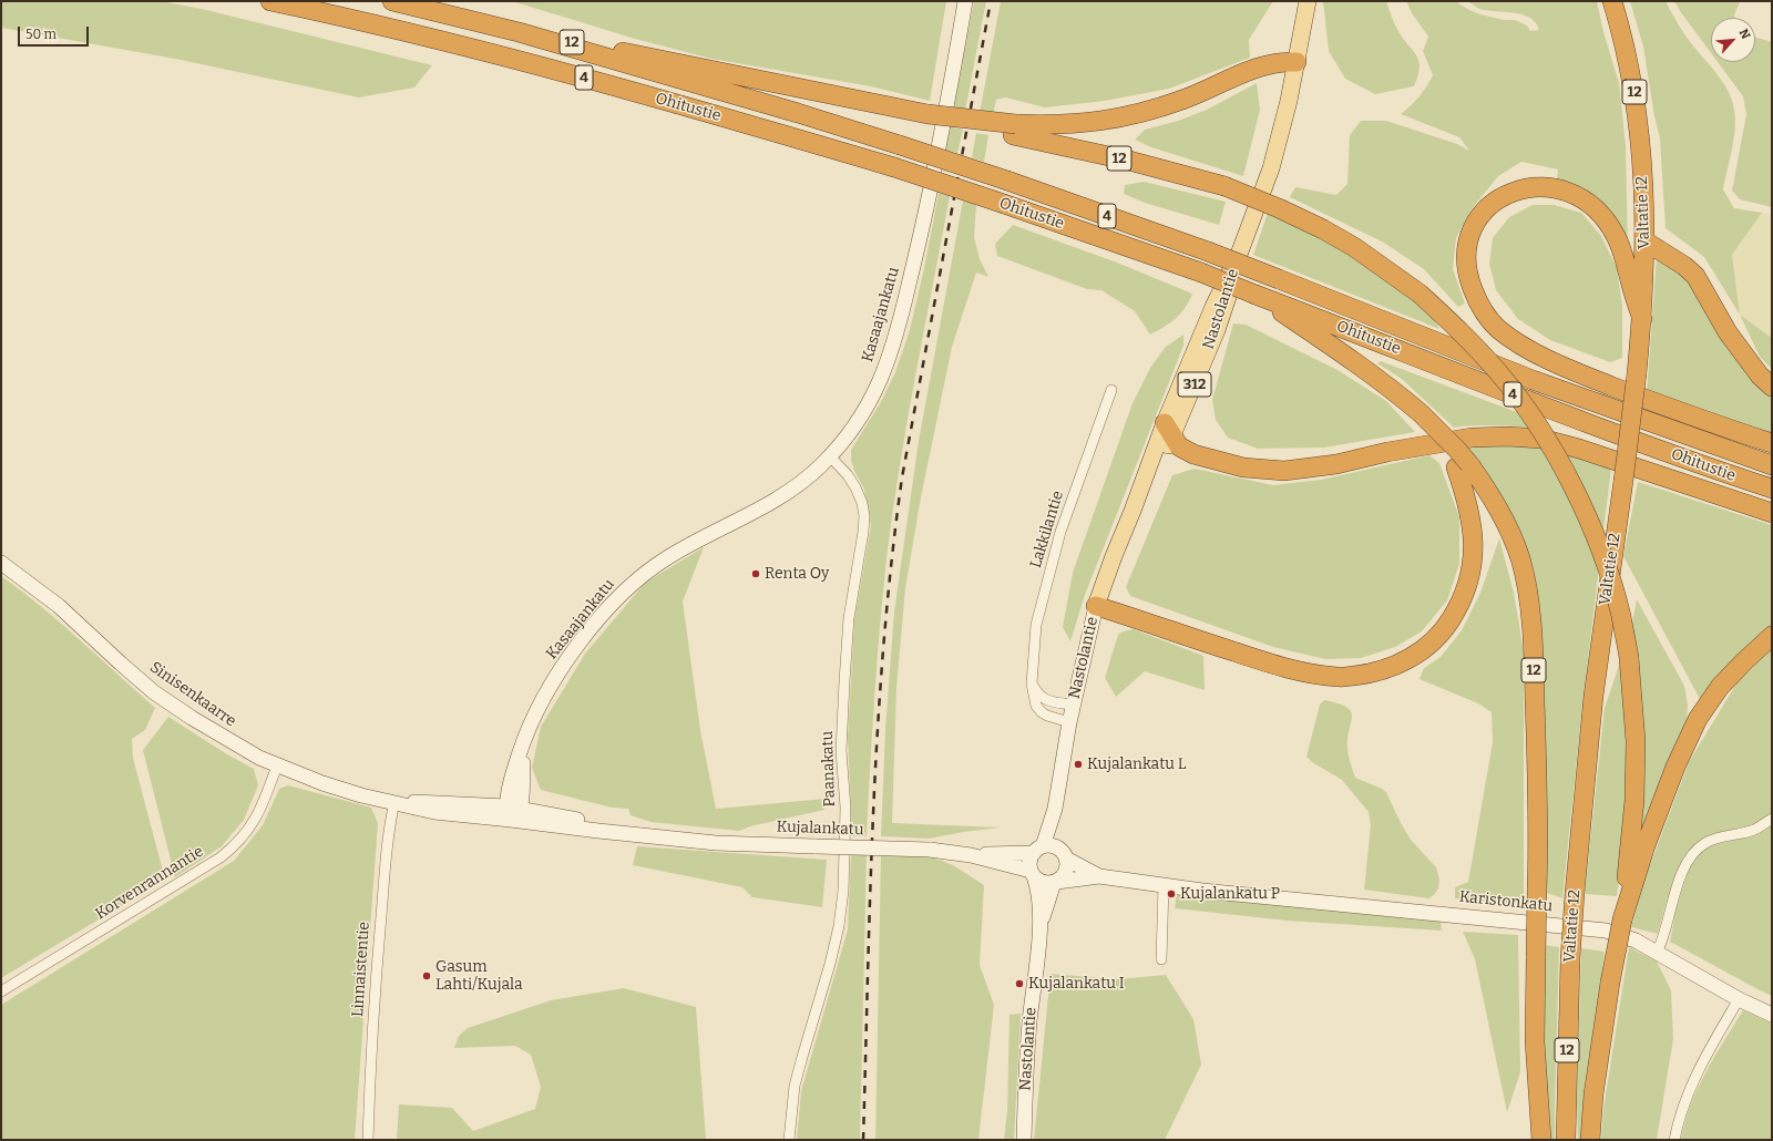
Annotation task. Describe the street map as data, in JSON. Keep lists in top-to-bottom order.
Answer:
{
  "streets": {
    "highway": [
      "12",
      "4",
      "Ohitustie",
      "Valtatie 12"
    ],
    "main road": ["Nastolantie", "312"],
    "street": [
      "Kasaajankatu",
      "Lakkilantie",
      "Sinisenkaarre",
      "Paanakatu",
      "Kujalankatu",
      "Korvenrannantie",
      "Karistonkatu",
      "Linnaistentie"
    ]
  },
  "crossings": [
    ["12", "Ohitustie"],
    ["Nastolantie", "Lakkilantie"],
    ["Nastolantie", "Kujalankatu"],
    ["Nastolantie", "Karistonkatu"],
    ["Kasaajankatu", "Sinisenkaarre"],
    ["Kasaajankatu", "Paanakatu"],
    ["Kasaajankatu", "Kujalankatu"],
    ["Sinisenkaarre", "Kujalankatu"],
    ["Sinisenkaarre", "Korvenrannantie"],
    ["Sinisenkaarre", "Linnaistentie"],
    ["Kujalankatu", "Karistonkatu"]
  ],
  "places": [
    "Renta Oy",
    "Kujalankatu L",
    "Kujalankatu P",
    "Gasum Lahti/Kujala",
    "Kujalankatu I"
  ],
  "scale_bar": "50 m",
  "north": "top right"
}
